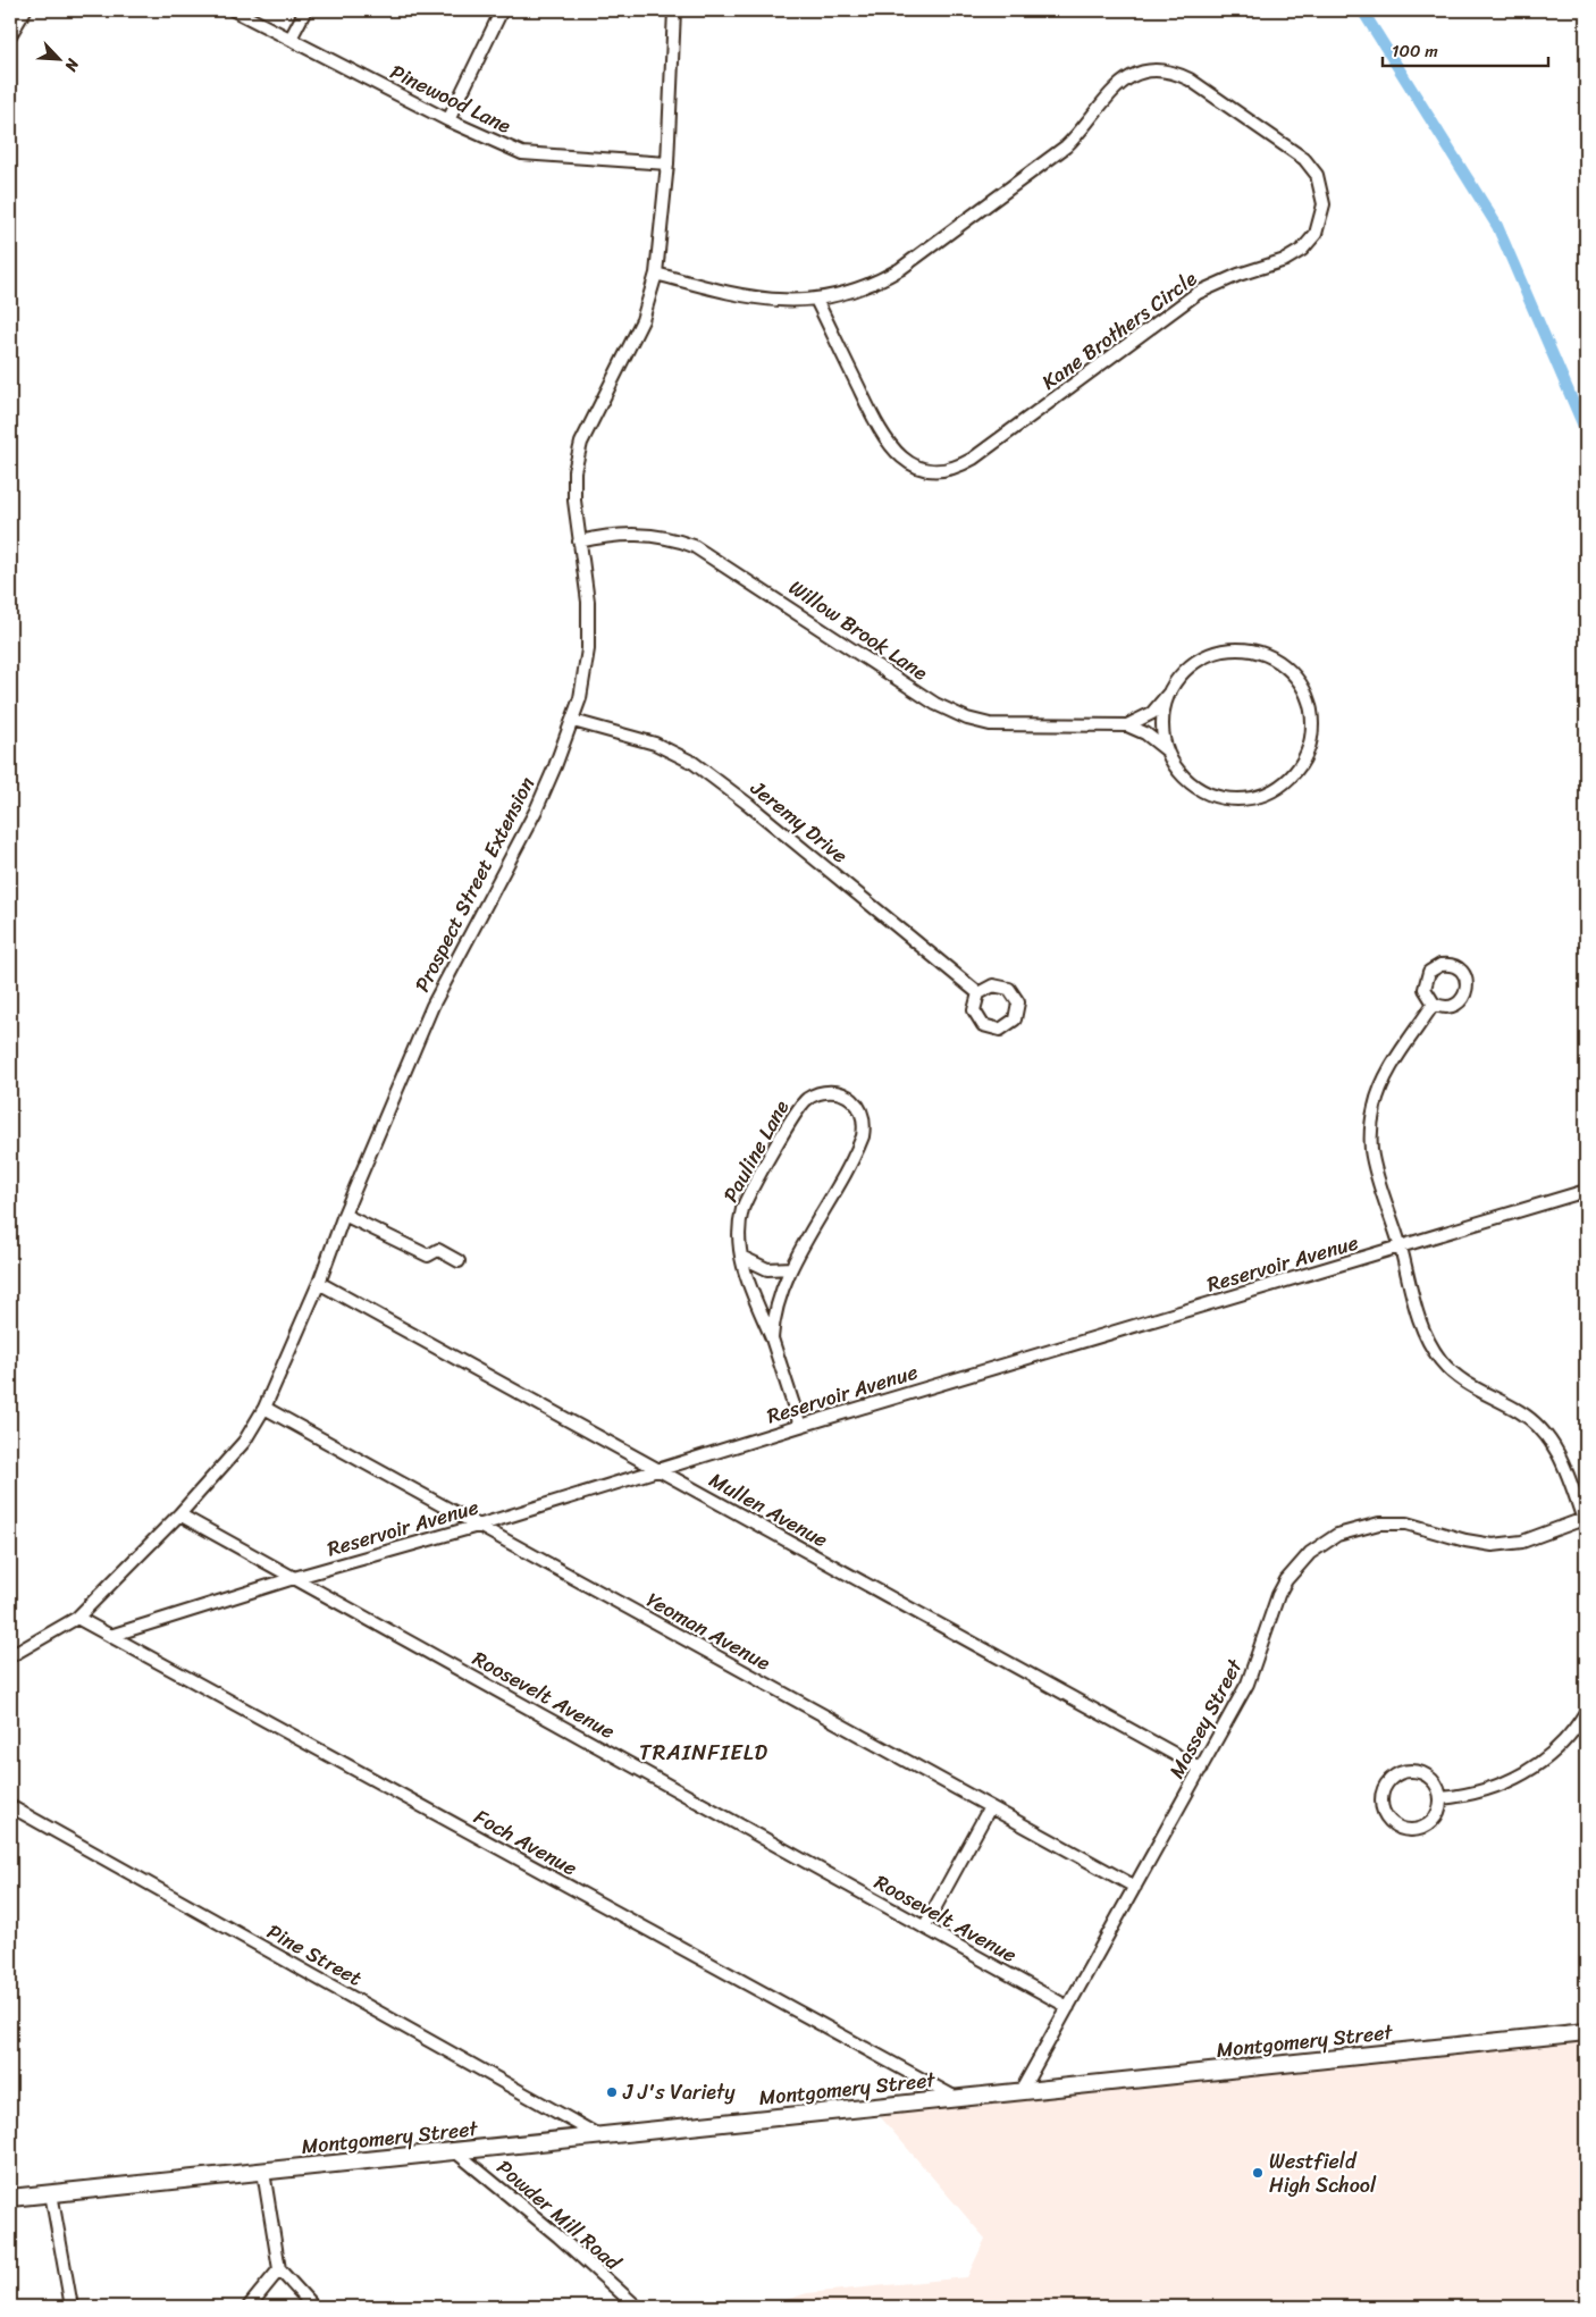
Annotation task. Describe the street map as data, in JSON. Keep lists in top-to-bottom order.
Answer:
{
  "streets": {
    "main road": ["Montgomery Street"],
    "street": [
      "Pinewood Lane",
      "Kane Brothers Circle",
      "Willow Brook Lane",
      "Jeremy Drive",
      "Prospect Street Extension",
      "Pauline Lane",
      "Reservoir Avenue",
      "Mullen Avenue",
      "Yeoman Avenue",
      "Roosevelt Avenue",
      "Massey Street",
      "Foch Avenue",
      "Pine Street",
      "Powder Mill Road"
    ]
  },
  "crossings": [
    ["Pinewood Lane", "Prospect Street Extension"],
    ["Kane Brothers Circle", "Prospect Street Extension"],
    ["Willow Brook Lane", "Prospect Street Extension"],
    ["Jeremy Drive", "Prospect Street Extension"],
    ["Prospect Street Extension", "Mullen Avenue"],
    ["Prospect Street Extension", "Yeoman Avenue"],
    ["Prospect Street Extension", "Roosevelt Avenue"],
    ["Prospect Street Extension", "Foch Avenue"],
    ["Pauline Lane", "Reservoir Avenue"],
    ["Reservoir Avenue", "Mullen Avenue"],
    ["Reservoir Avenue", "Yeoman Avenue"],
    ["Reservoir Avenue", "Roosevelt Avenue"],
    ["Reservoir Avenue", "Foch Avenue"],
    ["Mullen Avenue", "Massey Street"],
    ["Yeoman Avenue", "Massey Street"],
    ["Roosevelt Avenue", "Massey Street"],
    ["Massey Street", "Montgomery Street"],
    ["Foch Avenue", "Montgomery Street"],
    ["Pine Street", "Montgomery Street"],
    ["Montgomery Street", "Powder Mill Road"]
  ],
  "districts": ["TRAINFIELD"],
  "places": ["J J's Variety", "Westfield High School"],
  "scale_bar": "100 m",
  "north": "bottom right"
}
